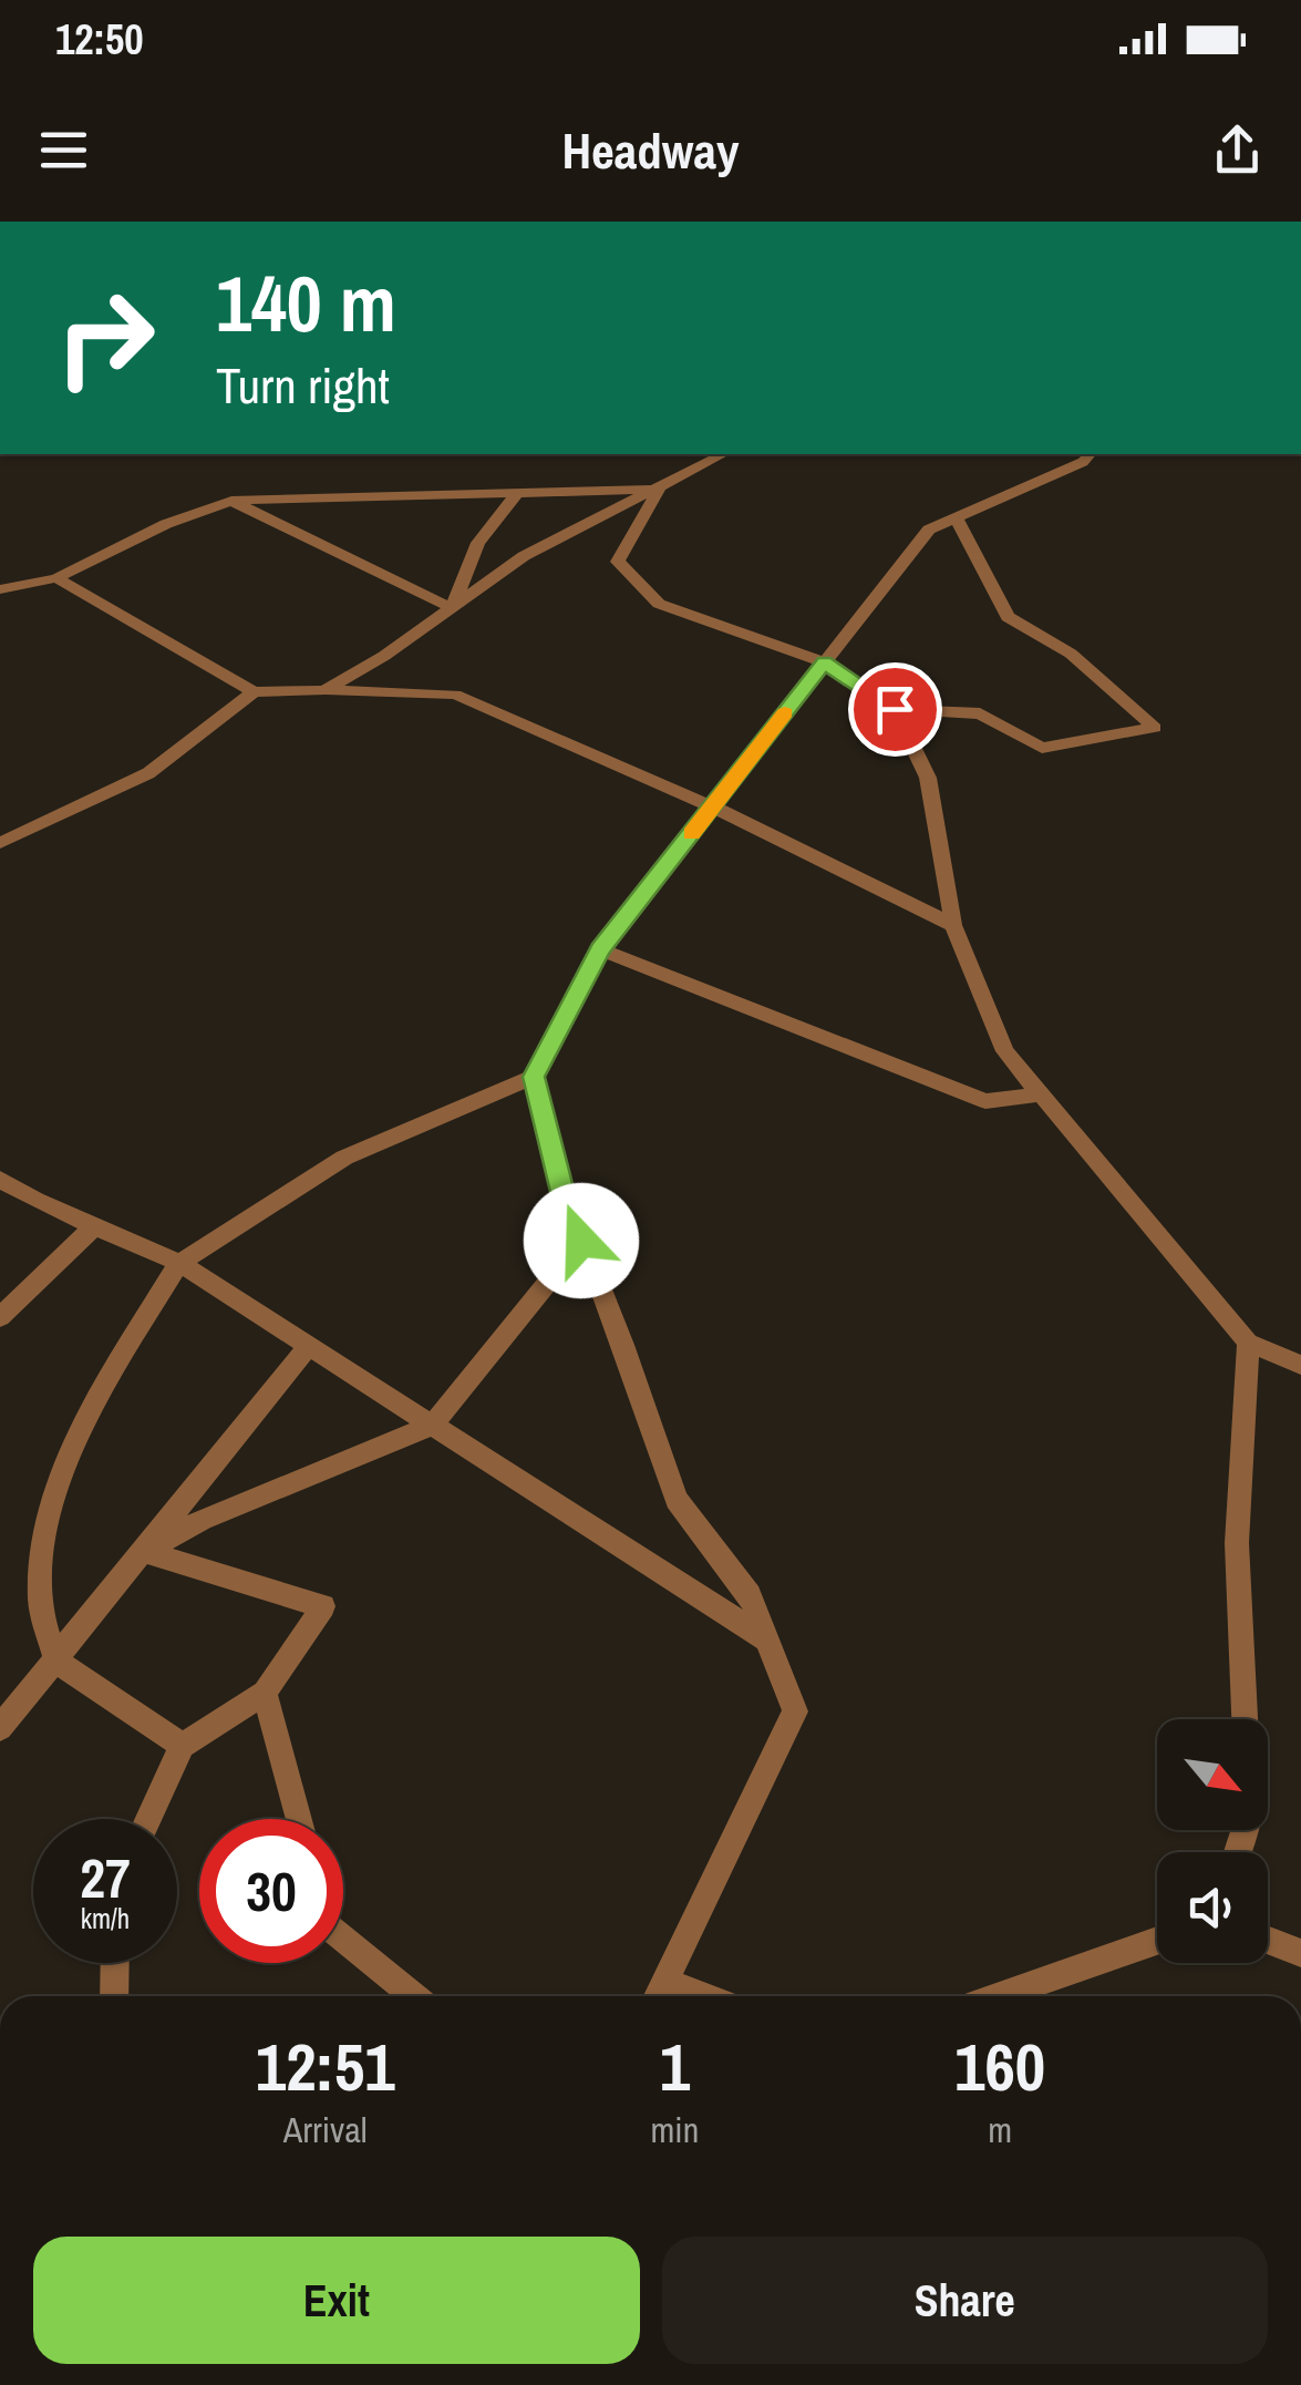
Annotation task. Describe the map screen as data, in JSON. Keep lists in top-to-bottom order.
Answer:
{
  "north": "bottom right",
  "page": {
    "status": "12:50",
    "header": "Headway",
    "turn": ["140 m", "Turn right"],
    "speed": "27 km/h",
    "limit": "30",
    "eta": [
      "12:51",
      "Arrival",
      "1",
      "min",
      "160",
      "m"
    ],
    "buttons": ["Exit", "Share"]
  }
}
